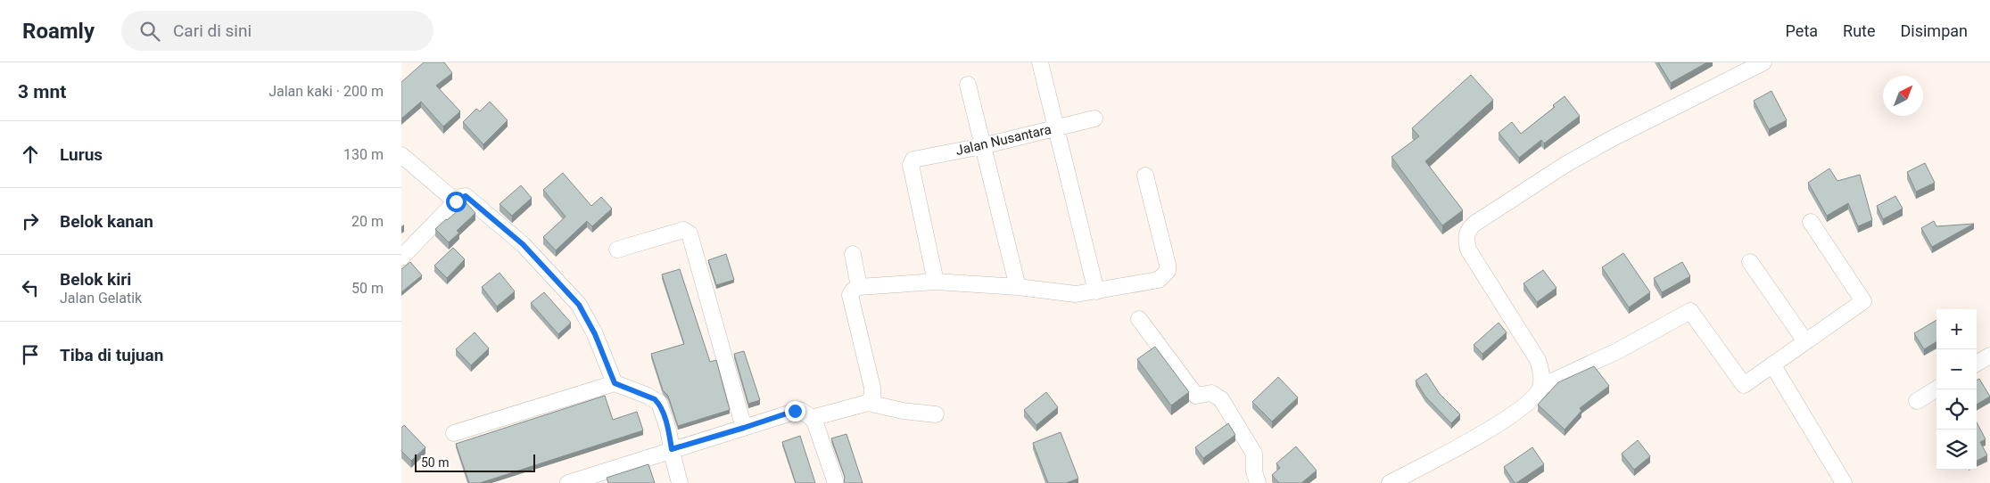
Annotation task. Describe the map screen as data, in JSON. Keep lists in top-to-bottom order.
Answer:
{
  "streets": {
    "street": ["Jalan Nusantara"]
  },
  "scale_bar": "50 m",
  "north": "top right",
  "page": {
    "header": "Roamly",
    "search": "Cari di sini",
    "nav": ["Peta", "Rute", "Disimpan"],
    "heading": ["3 mnt", "Jalan kaki · 200 m"],
    "list": [
      ["Lurus", "130 m"],
      ["Belok kanan", "20 m"],
      ["Belok kiri", "Jalan Gelatik", "50 m"],
      "Tiba di tujuan"
    ],
    "map_buttons": ["+", "−"],
    "scale": "50 m"
  }
}
